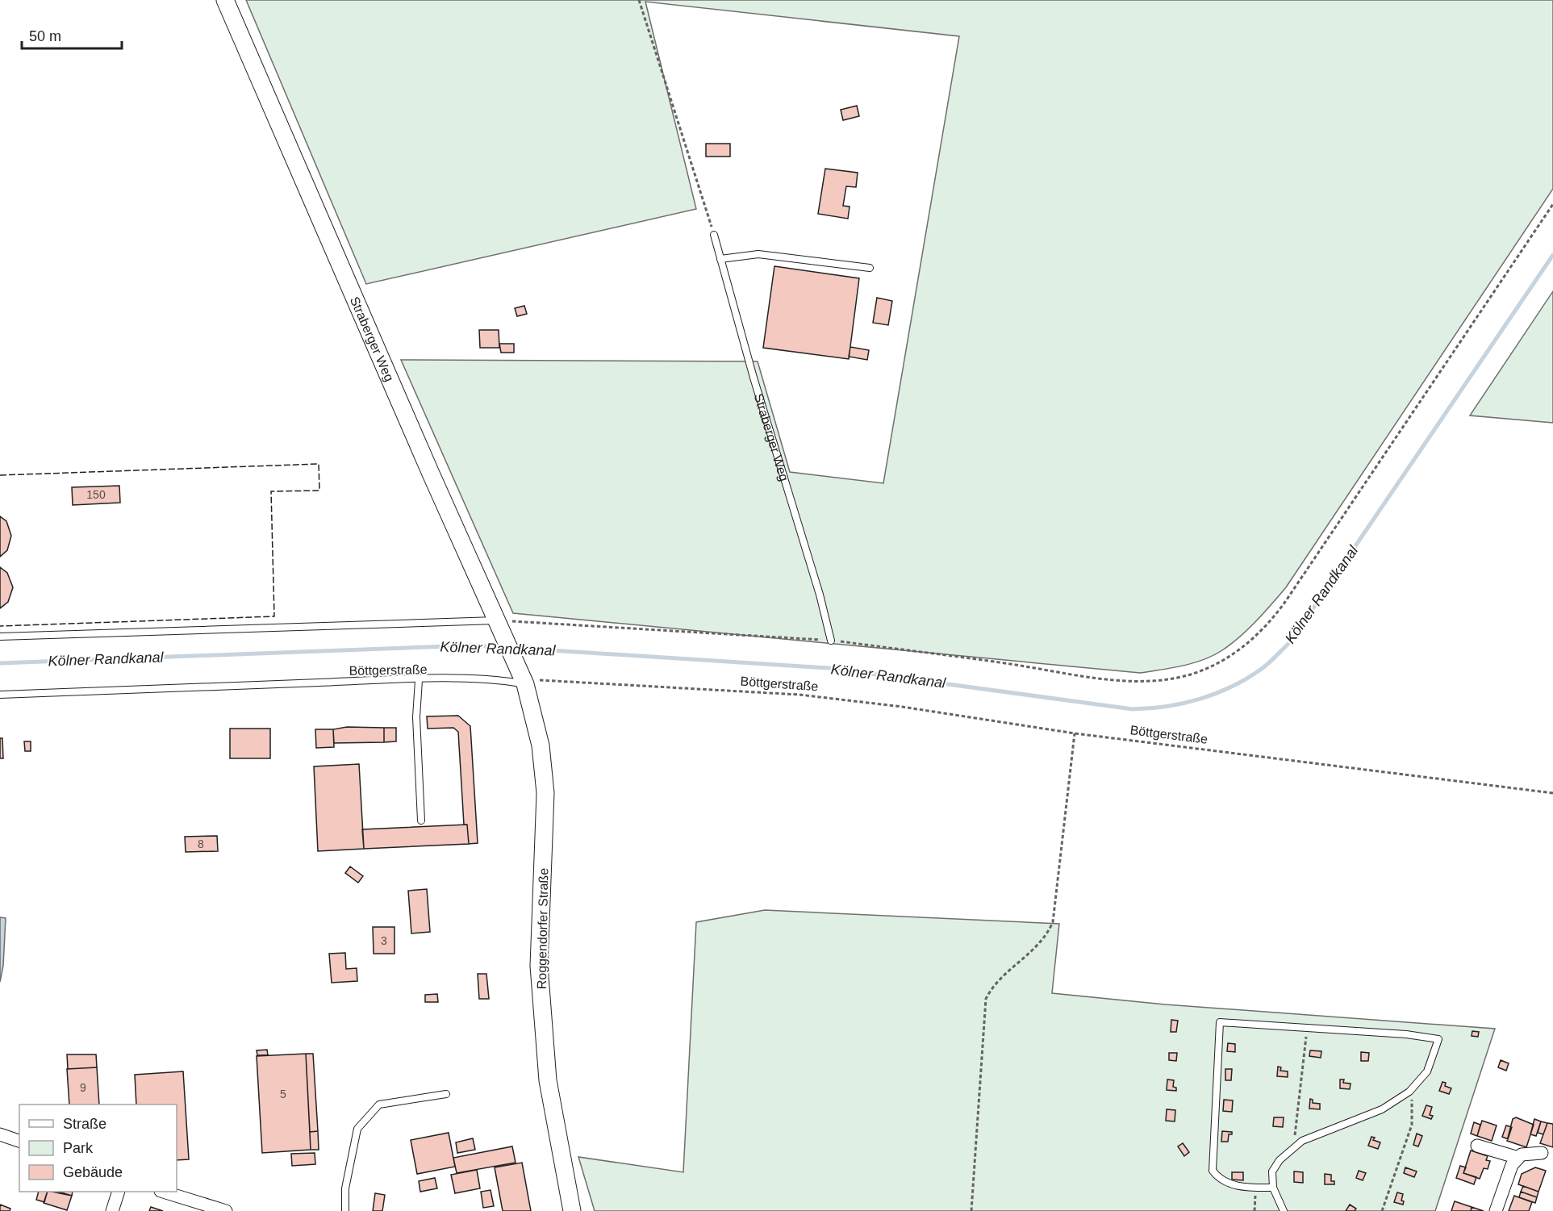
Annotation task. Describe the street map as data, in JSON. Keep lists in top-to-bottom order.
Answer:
{
  "streets": {
    "main road": ["Straberger Weg", "Roggendorfer Straße"],
    "lane": ["Böttgerstraße"]
  },
  "crossings": [
    ["Straberger Weg", "Böttgerstraße"],
    ["Straberger Weg", "Roggendorfer Straße"],
    ["Böttgerstraße", "Roggendorfer Straße"]
  ],
  "water": ["Kölner Randkanal"],
  "house_numbers": [
    "150",
    "8",
    "3",
    "9",
    "5"
  ],
  "legend": ["Straße", "Park", "Gebäude"],
  "scale_bar": "50 m"
}
